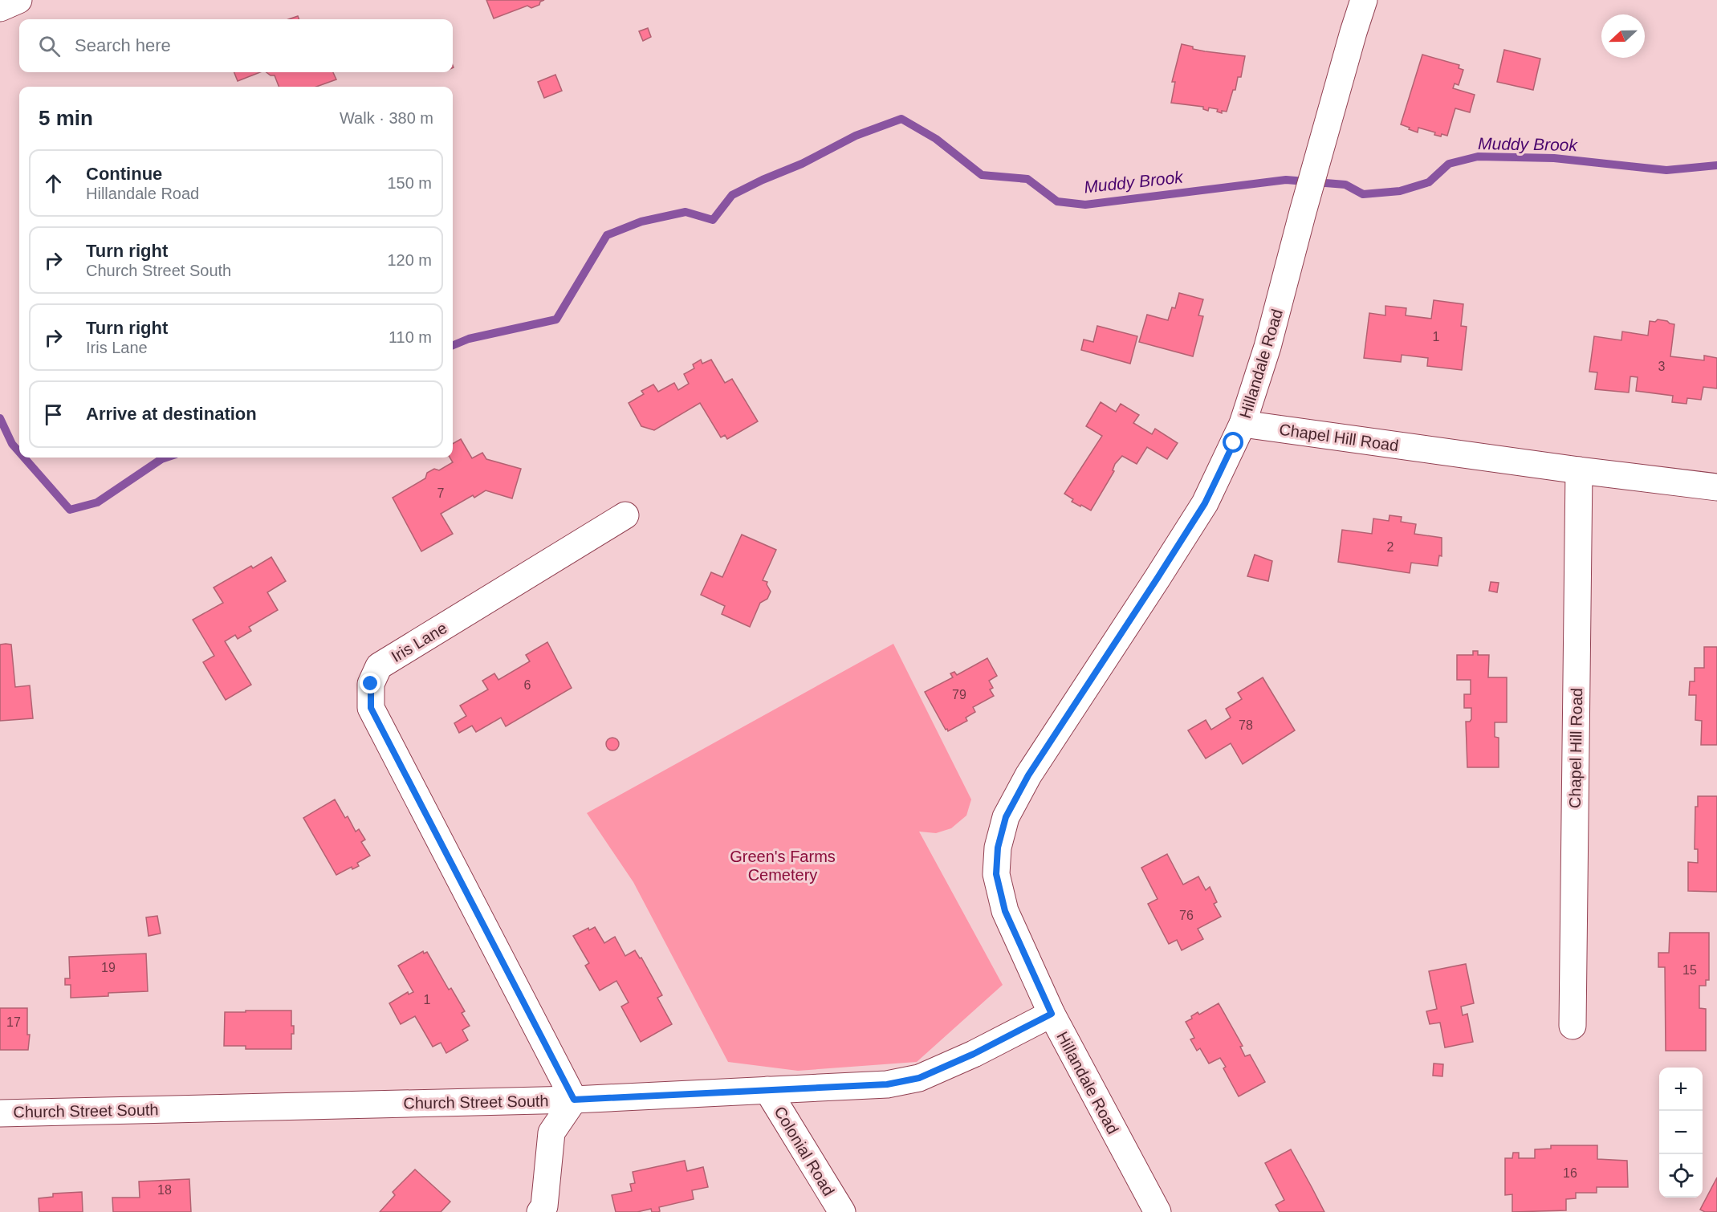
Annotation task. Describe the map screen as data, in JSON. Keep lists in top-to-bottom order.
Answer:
{
  "streets": {
    "street": [
      "Hillandale Road",
      "Chapel Hill Road",
      "Iris Lane",
      "Church Street South",
      "Colonial Road"
    ]
  },
  "crossings": [
    ["Hillandale Road", "Chapel Hill Road"],
    ["Hillandale Road", "Church Street South"],
    ["Iris Lane", "Church Street South"],
    ["Church Street South", "Colonial Road"]
  ],
  "water": ["Muddy Brook"],
  "parks": ["Green's Farms Cemetery"],
  "house_numbers": [
    "1",
    "3",
    "7",
    "2",
    "6",
    "79",
    "78",
    "76",
    "19",
    "15",
    "1",
    "17",
    "16",
    "18"
  ],
  "north": "left",
  "page": {
    "search": "Search here",
    "heading": ["5 min", "Walk · 380 m"],
    "list": [
      ["Continue", "Hillandale Road", "150 m"],
      ["Turn right", "Church Street South", "120 m"],
      ["Turn right", "Iris Lane", "110 m"],
      "Arrive at destination"
    ],
    "map_buttons": ["+", "−"]
  }
}
